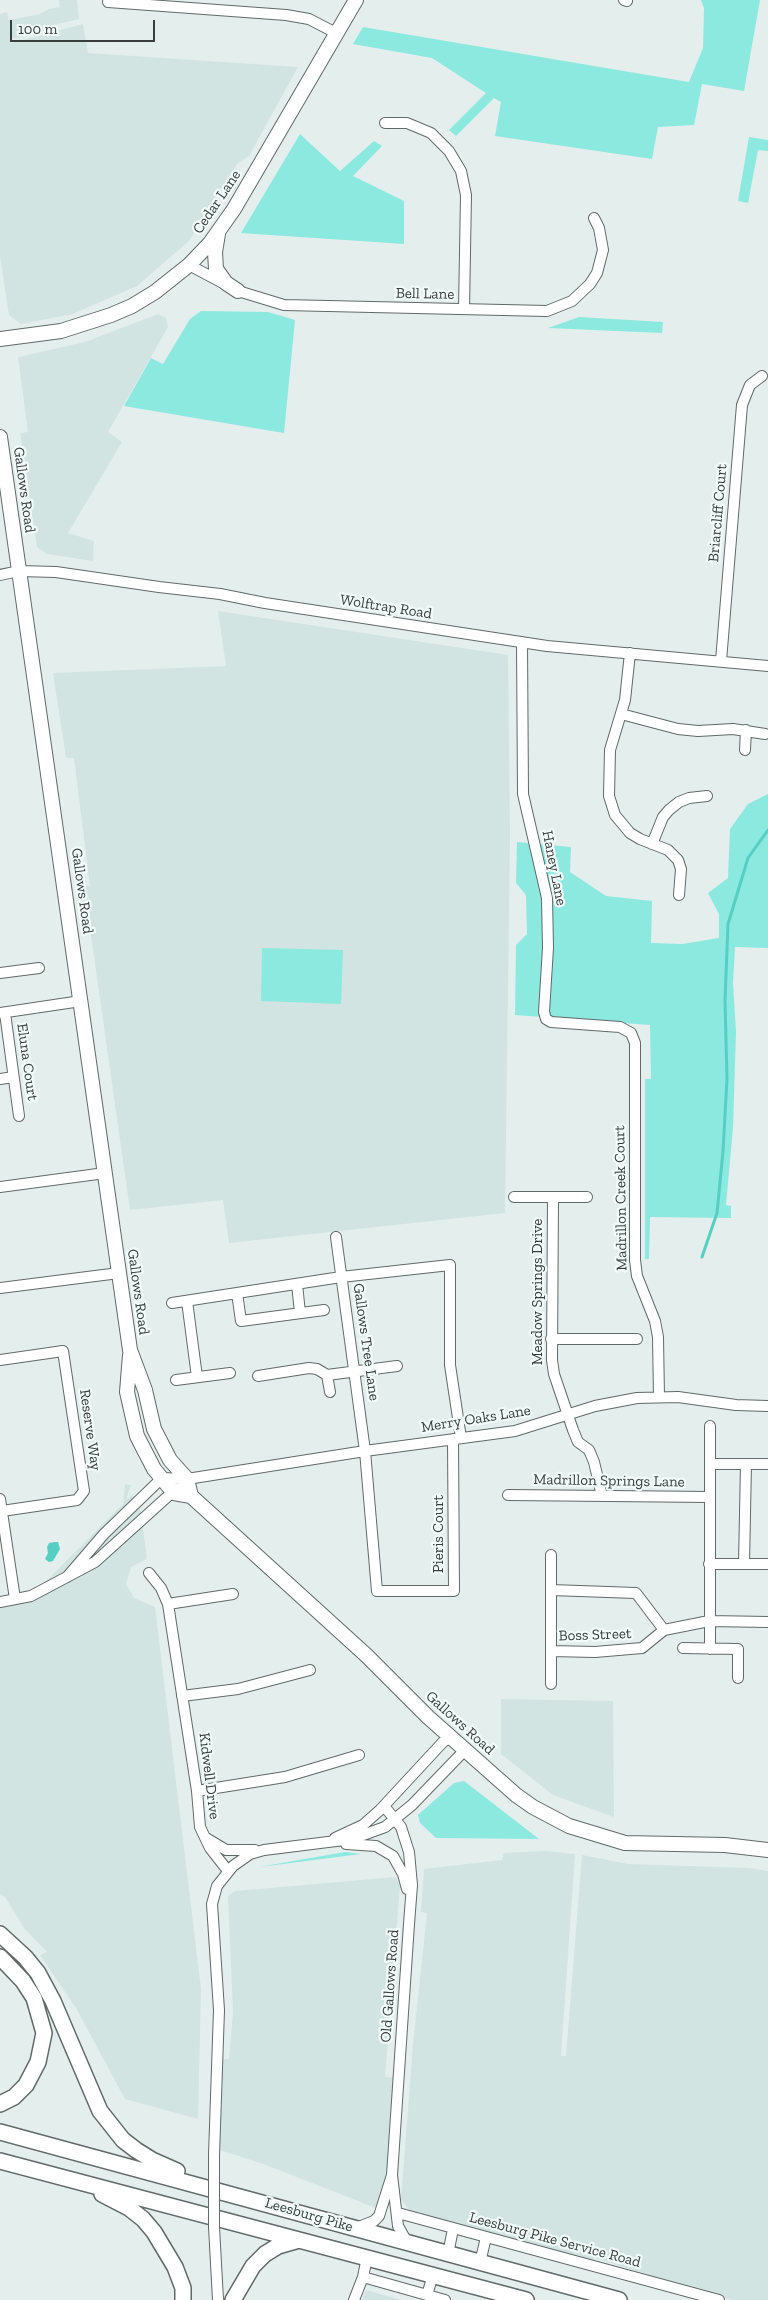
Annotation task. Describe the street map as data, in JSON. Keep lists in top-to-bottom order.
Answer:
{
  "streets": {
    "highway": ["Leesburg Pike"],
    "main road": ["Cedar Lane", "Gallows Road"],
    "street": [
      "Bell Lane",
      "Briarcliff Court",
      "Wolftrap Road",
      "Haney Lane",
      "Eluna Court",
      "Madrillon Creek Court",
      "Meadow Springs Drive",
      "Gallows Tree Lane",
      "Merry Oaks Lane",
      "Reserve Way",
      "Madrillon Springs Lane",
      "Pieris Court",
      "Boss Street",
      "Kidwell Drive",
      "Old Gallows Road",
      "Leesburg Pike Service Road"
    ]
  },
  "crossings": [
    ["Cedar Lane", "Bell Lane"],
    ["Gallows Road", "Wolftrap Road"],
    ["Gallows Road", "Merry Oaks Lane"],
    ["Briarcliff Court", "Wolftrap Road"],
    ["Wolftrap Road", "Haney Lane"],
    ["Haney Lane", "Madrillon Creek Court"],
    ["Madrillon Creek Court", "Merry Oaks Lane"],
    ["Meadow Springs Drive", "Merry Oaks Lane"],
    ["Meadow Springs Drive", "Madrillon Springs Lane"],
    ["Gallows Tree Lane", "Merry Oaks Lane"],
    ["Gallows Tree Lane", "Pieris Court"],
    ["Merry Oaks Lane", "Pieris Court"],
    ["Old Gallows Road", "Leesburg Pike"],
    ["Old Gallows Road", "Leesburg Pike Service Road"]
  ],
  "scale_bar": "100 m"
}
